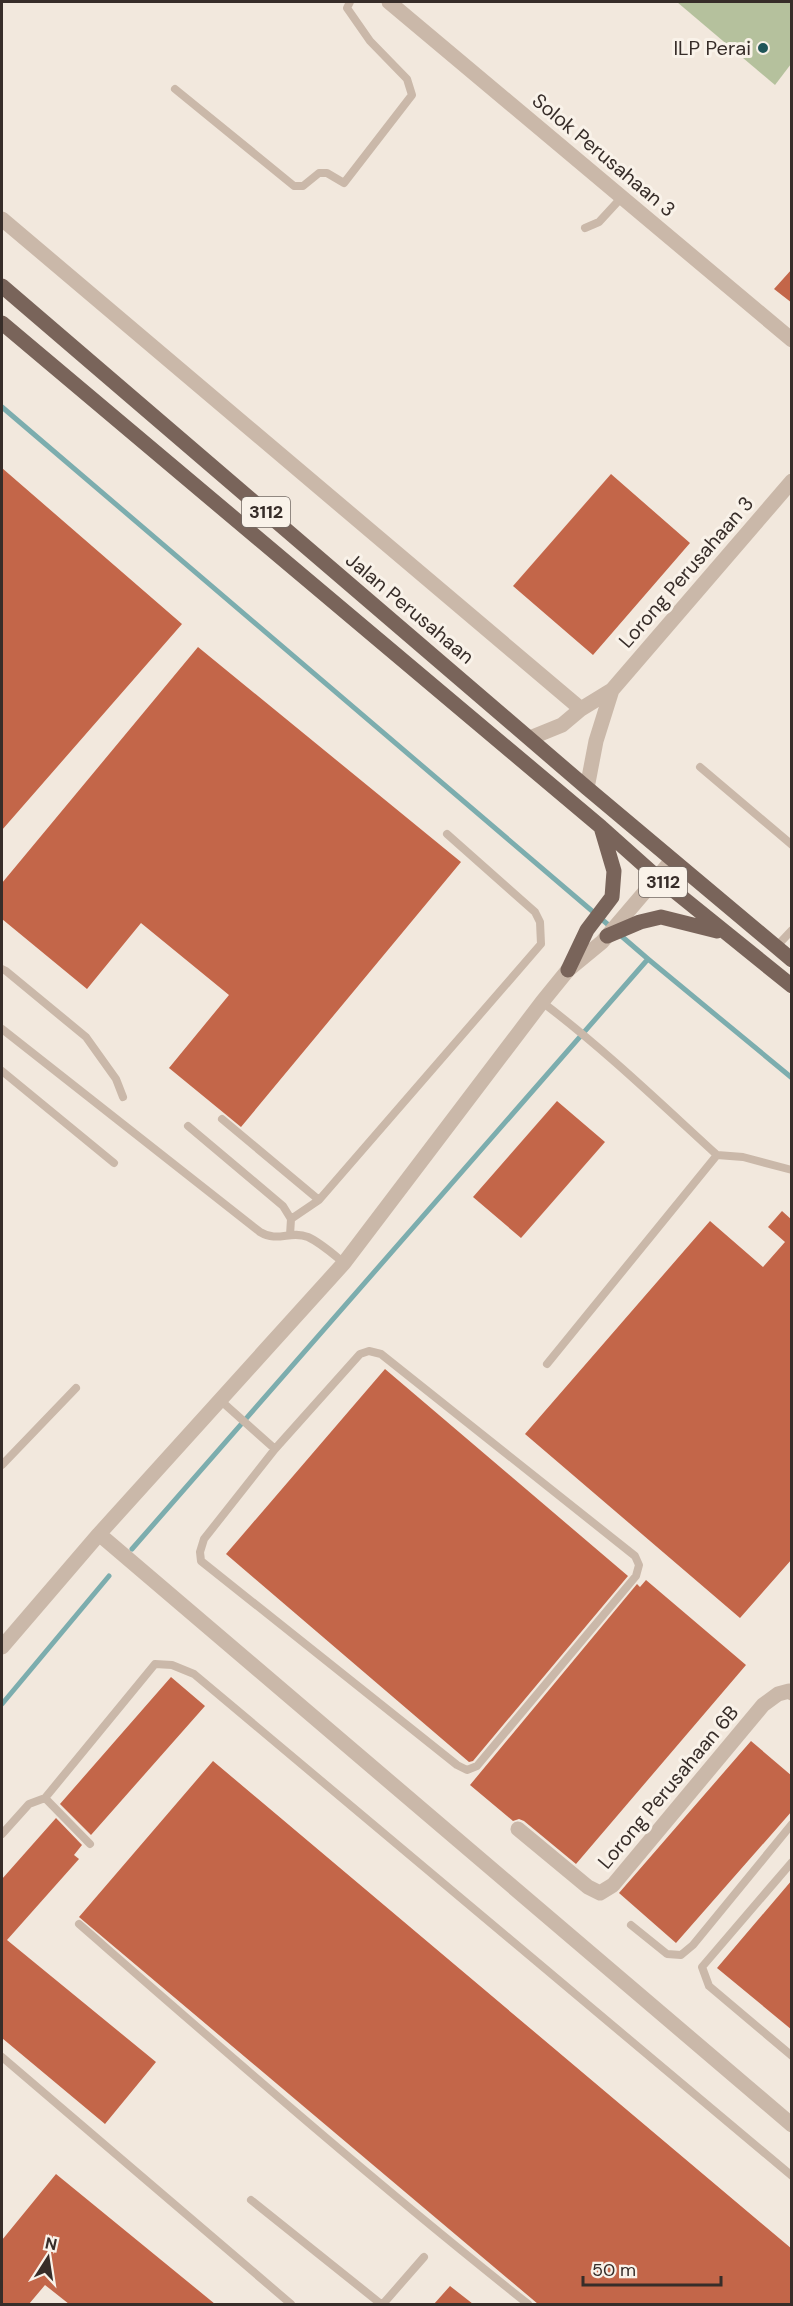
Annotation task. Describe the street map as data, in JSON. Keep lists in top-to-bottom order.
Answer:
{
  "streets": {
    "main road": ["3112", "Jalan Perusahaan"],
    "street": ["Solok Perusahaan 3", "Lorong Perusahaan 3", "Lorong Perusahaan 6B"]
  },
  "crossings": [
    ["Lorong Perusahaan 3", "Jalan Perusahaan"]
  ],
  "places": ["ILP Perai"],
  "scale_bar": "50 m",
  "north": "top"
}
